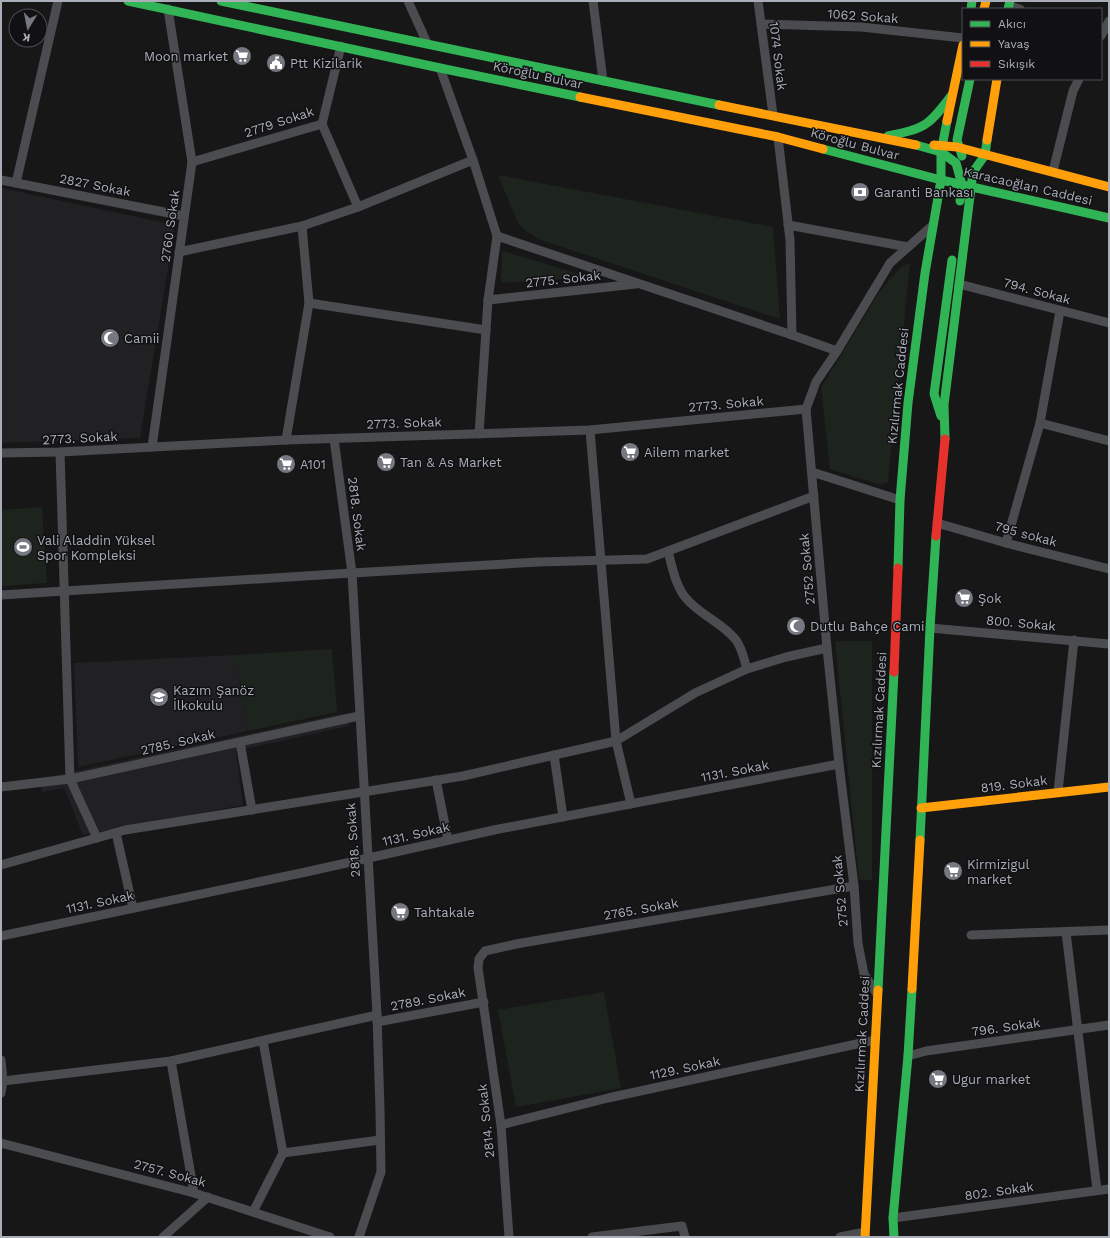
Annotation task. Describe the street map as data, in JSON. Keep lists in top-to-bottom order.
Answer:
{
  "streets": {
    "main road": [
      "Köroğlu Bulvar",
      "Karacaoğlan Caddesi",
      "Kızılırmak Caddesi",
      "819. Sokak"
    ],
    "street": [
      "1062 Sokak",
      "1074 Sokak",
      "2779 Sokak",
      "2827 Sokak",
      "2760 Sokak",
      "2775. Sokak",
      "794. Sokak",
      "2773. Sokak",
      "2818. Sokak",
      "795 sokak",
      "2752 Sokak",
      "800. Sokak",
      "2785. Sokak",
      "1131. Sokak",
      "2765. Sokak",
      "2789. Sokak",
      "796. Sokak",
      "1129. Sokak",
      "2814. Sokak",
      "2757. Sokak",
      "802. Sokak"
    ]
  },
  "crossings": [
    ["1062 Sokak", "1074 Sokak"],
    ["1074 Sokak", "Köroğlu Bulvar"],
    ["Köroğlu Bulvar", "2779 Sokak"],
    ["Köroğlu Bulvar", "Karacaoğlan Caddesi"],
    ["Köroğlu Bulvar", "2760 Sokak"],
    ["Köroğlu Bulvar", "Kızılırmak Caddesi"],
    ["2779 Sokak", "2760 Sokak"],
    ["2827 Sokak", "2760 Sokak"],
    ["Karacaoğlan Caddesi", "Kızılırmak Caddesi"],
    ["2760 Sokak", "2773. Sokak"],
    ["Kızılırmak Caddesi", "2752 Sokak"],
    ["Kızılırmak Caddesi", "1129. Sokak"],
    ["2773. Sokak", "2818. Sokak"],
    ["2773. Sokak", "2752 Sokak"],
    ["2818. Sokak", "2785. Sokak"],
    ["2818. Sokak", "1131. Sokak"],
    ["2818. Sokak", "2789. Sokak"],
    ["2752 Sokak", "1131. Sokak"],
    ["2752 Sokak", "2765. Sokak"],
    ["2765. Sokak", "2789. Sokak"],
    ["2765. Sokak", "2814. Sokak"],
    ["2789. Sokak", "2814. Sokak"],
    ["1129. Sokak", "2814. Sokak"]
  ],
  "places": {
    "supermarket": [
      "Moon market",
      "Ailem market",
      "Tan & As Market",
      "A101",
      "Şok",
      "Kirmizigul market",
      "Tahtakale",
      "Ugur market"
    ],
    "public building": ["Ptt Kizilarik"],
    "bank": ["Garanti Bankası"],
    "mosque": ["Camii", "Dutlu Bahçe Cami"],
    "sports": ["Vali Aladdin Yüksel Spor Kompleksi"],
    "school or university": ["Kazım Şanöz İlkokulu"]
  },
  "legend": ["Akıcı", "Yavaş", "Sıkışık"],
  "north": "bottom"
}
